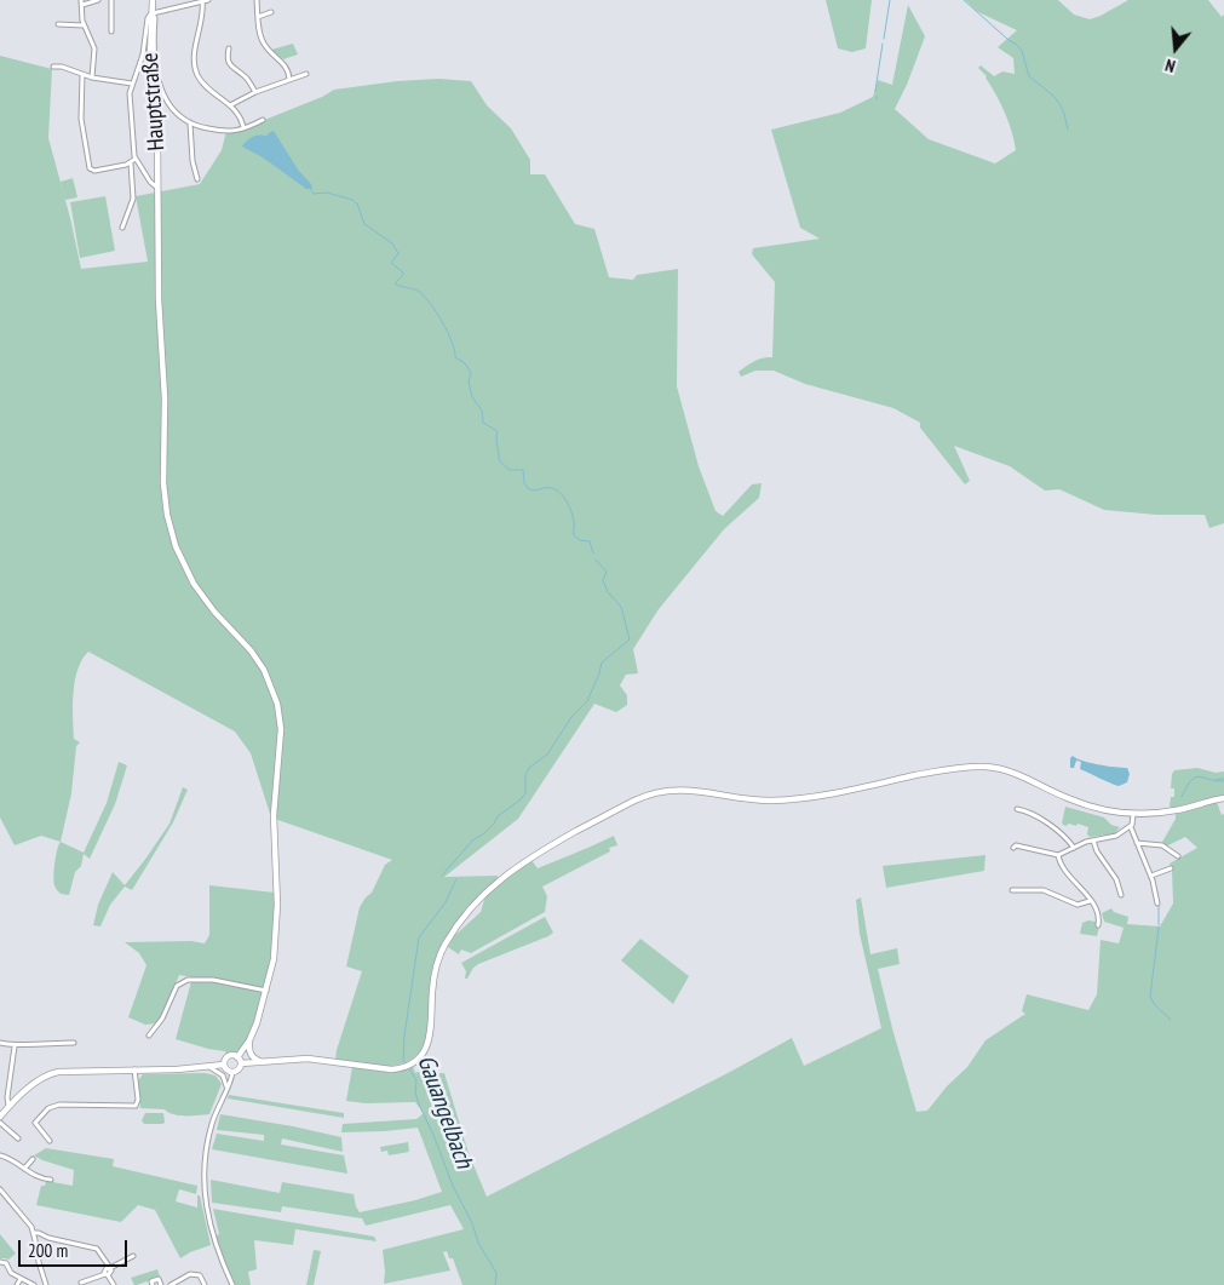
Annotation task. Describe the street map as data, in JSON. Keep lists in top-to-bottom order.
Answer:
{
  "streets": {
    "main road": ["Hauptstraße"]
  },
  "water": ["Gauangelbach"],
  "scale_bar": "200 m",
  "north": "bottom"
}
